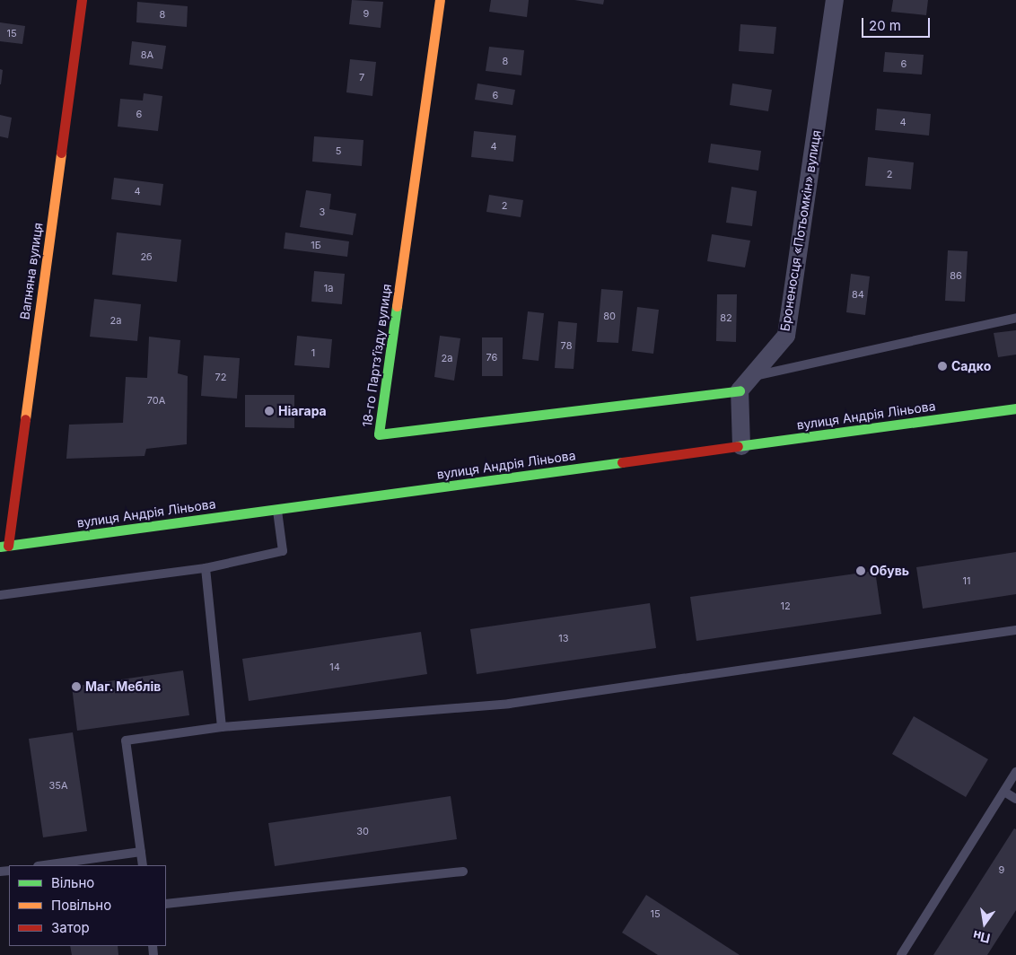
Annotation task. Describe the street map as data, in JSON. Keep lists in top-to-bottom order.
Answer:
{
  "streets": {
    "street": [
      "Броненосця «Потьомкін» вулиця",
      "Вапняна вулиця",
      "18-го Партз’їзду вулиця",
      "вулиця Андрія Ліньова"
    ]
  },
  "crossings": [
    ["Броненосця «Потьомкін» вулиця", "18-го Партз’їзду вулиця"],
    ["Вапняна вулиця", "вулиця Андрія Ліньова"]
  ],
  "places": [
    "Садко",
    "Ніагара",
    "Обувь",
    "Маг. Меблів"
  ],
  "house_numbers": [
    "9",
    "8",
    "15",
    "8А",
    "8",
    "6",
    "7",
    "6",
    "6",
    "4",
    "4",
    "5",
    "2",
    "4",
    "2",
    "3",
    "1Б",
    "2б",
    "86",
    "1а",
    "84",
    "80",
    "82",
    "2а",
    "78",
    "1",
    "76",
    "2а",
    "72",
    "70А",
    "11",
    "12",
    "13",
    "14",
    "35А",
    "30",
    "9",
    "15"
  ],
  "legend": ["Вільно", "Повільно", "Затор"],
  "scale_bar": "20 m",
  "north": "bottom"
}
